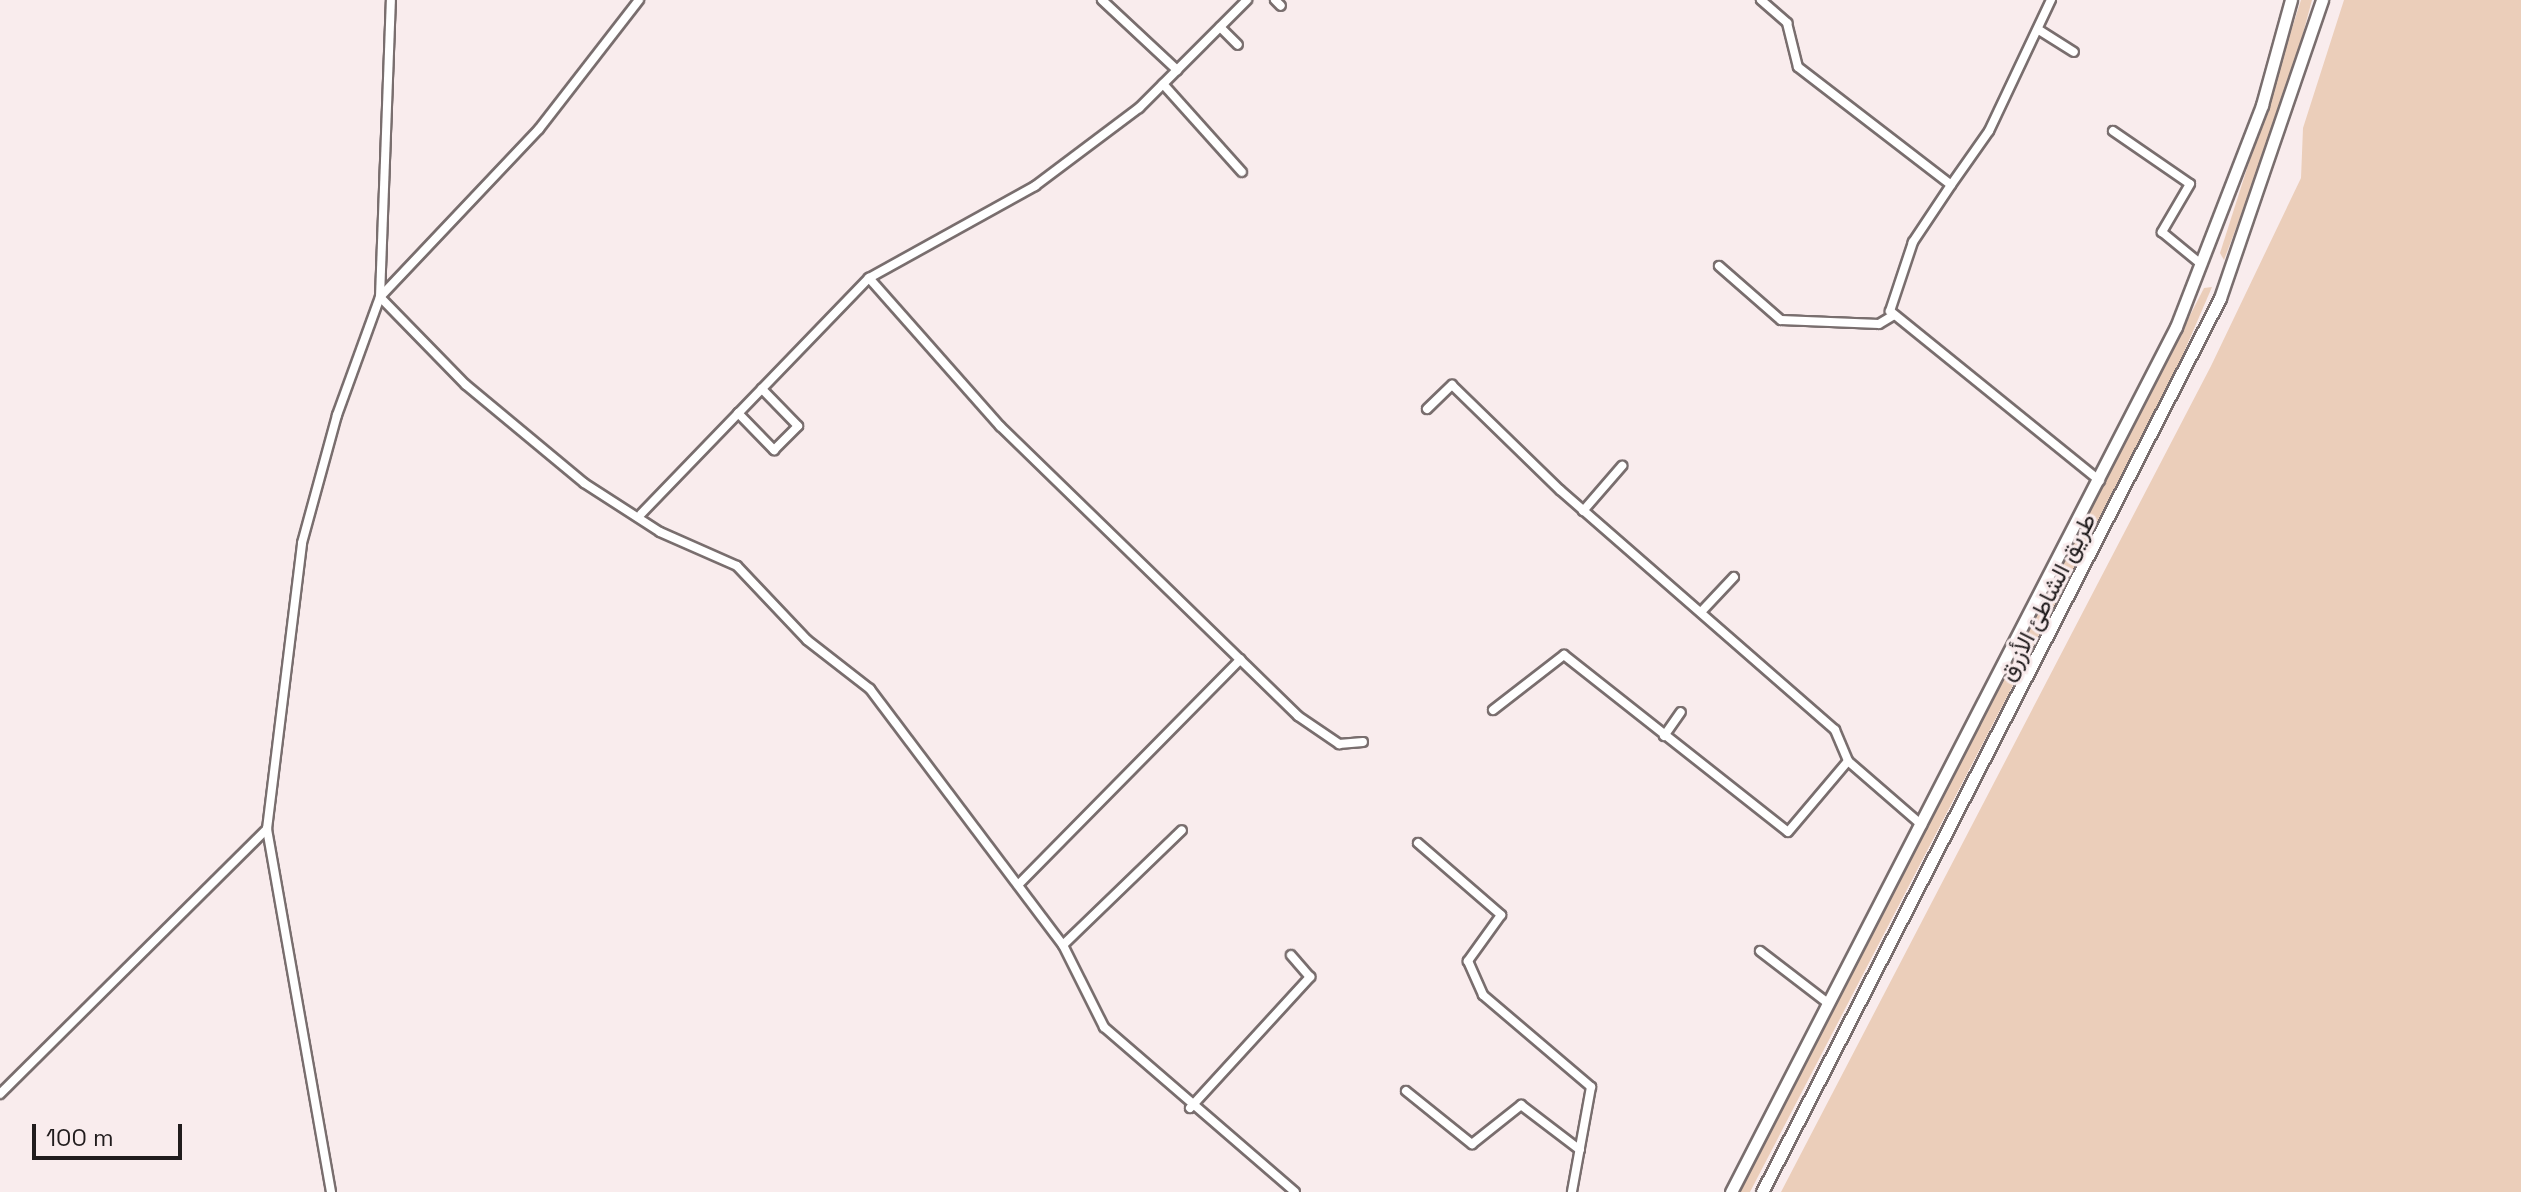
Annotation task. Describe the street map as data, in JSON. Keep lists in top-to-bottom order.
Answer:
{
  "streets": {
    "main road": ["طريق الشاطئ الأزرق"]
  },
  "scale_bar": "100 m"
}
